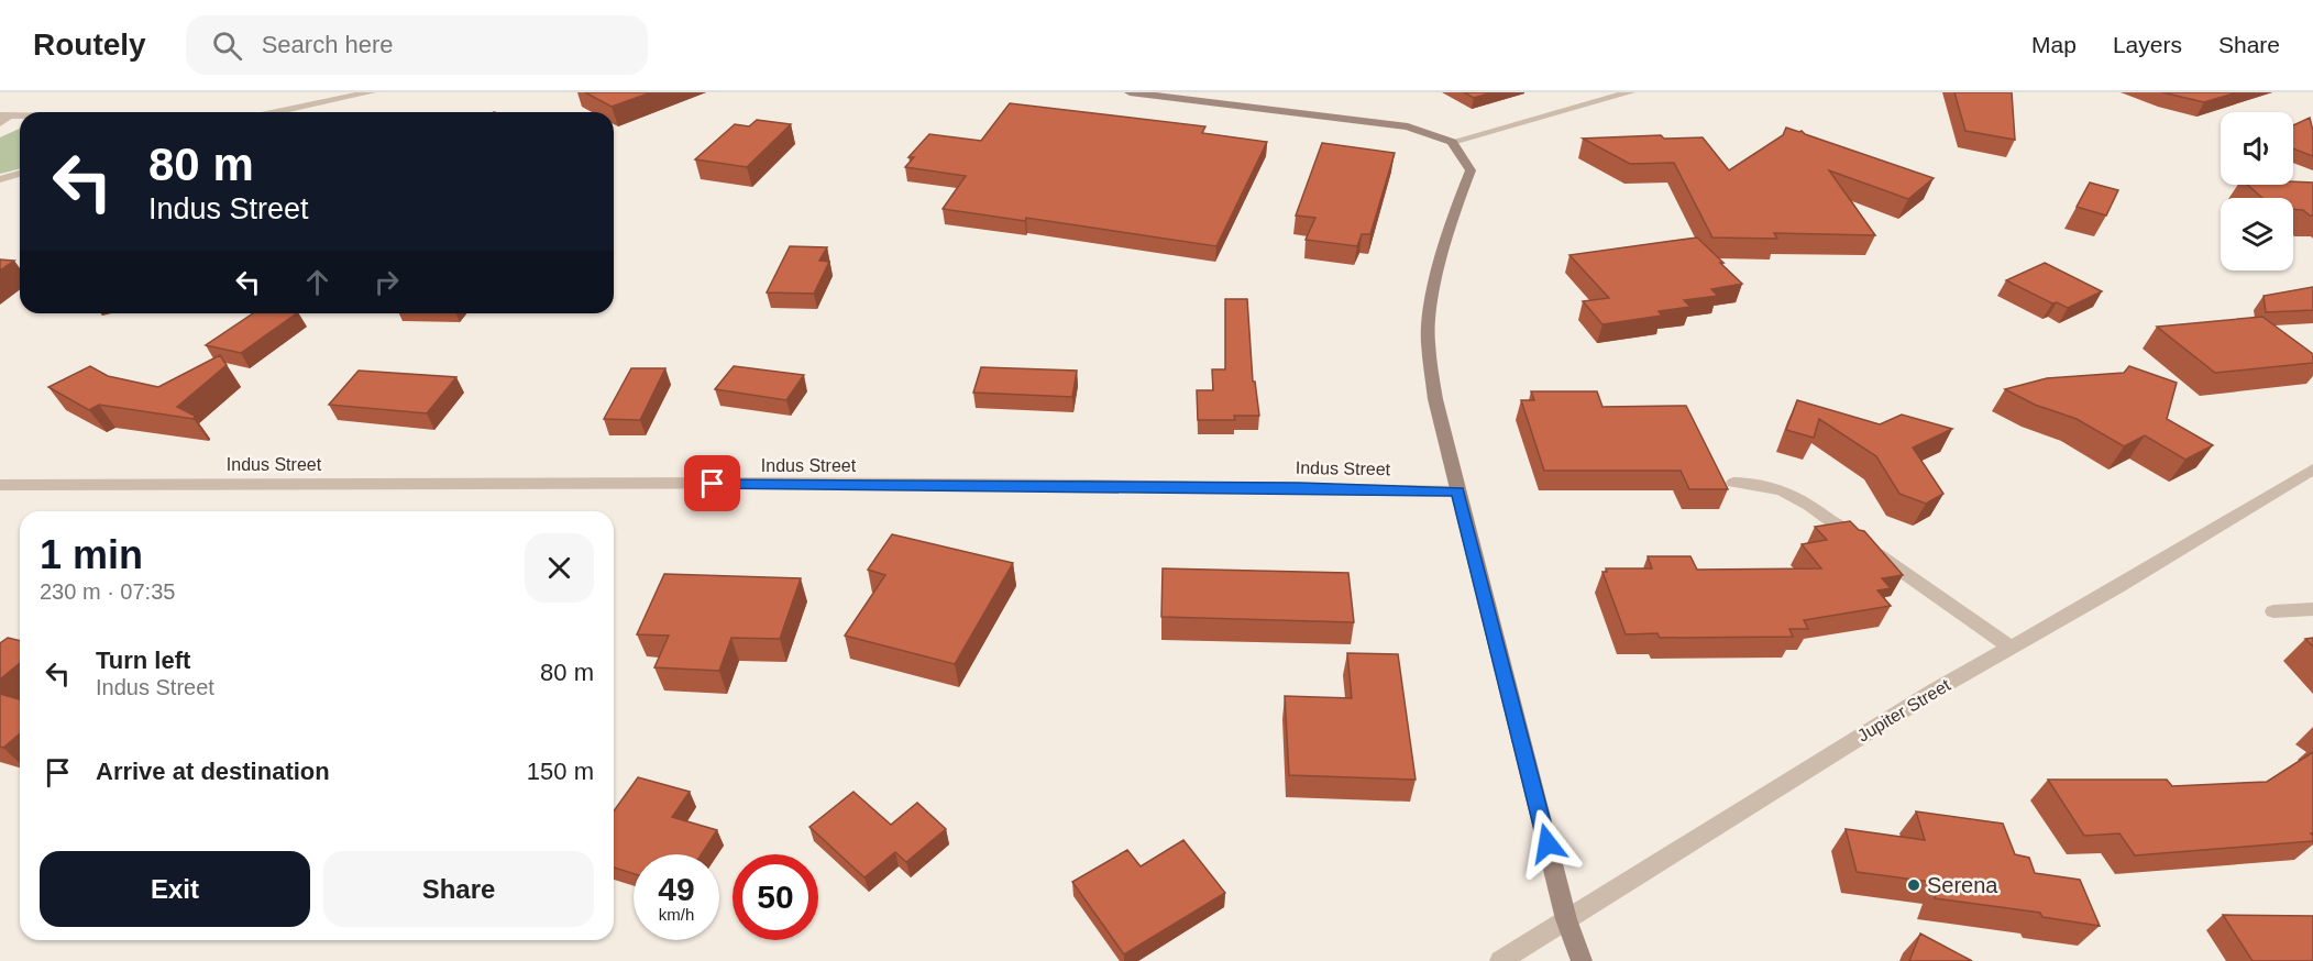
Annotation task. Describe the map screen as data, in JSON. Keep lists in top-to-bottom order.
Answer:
{
  "streets": {
    "street": ["Indus Street", "Jupiter Street"]
  },
  "places": ["Serena"],
  "page": {
    "header": "Routely",
    "search": "Search here",
    "nav": ["Map", "Layers", "Share"],
    "turn": ["80 m", "Indus Street"],
    "heading": ["1 min", "230 m · 07:35"],
    "list": [
      {
        "name": "Turn left",
        "note": "Indus Street",
        "value": "80 m"
      },
      {
        "name": "Arrive at destination",
        "value": "150 m"
      }
    ],
    "buttons": ["Exit", "Share"],
    "speed": "49 km/h",
    "limit": "50"
  }
}
